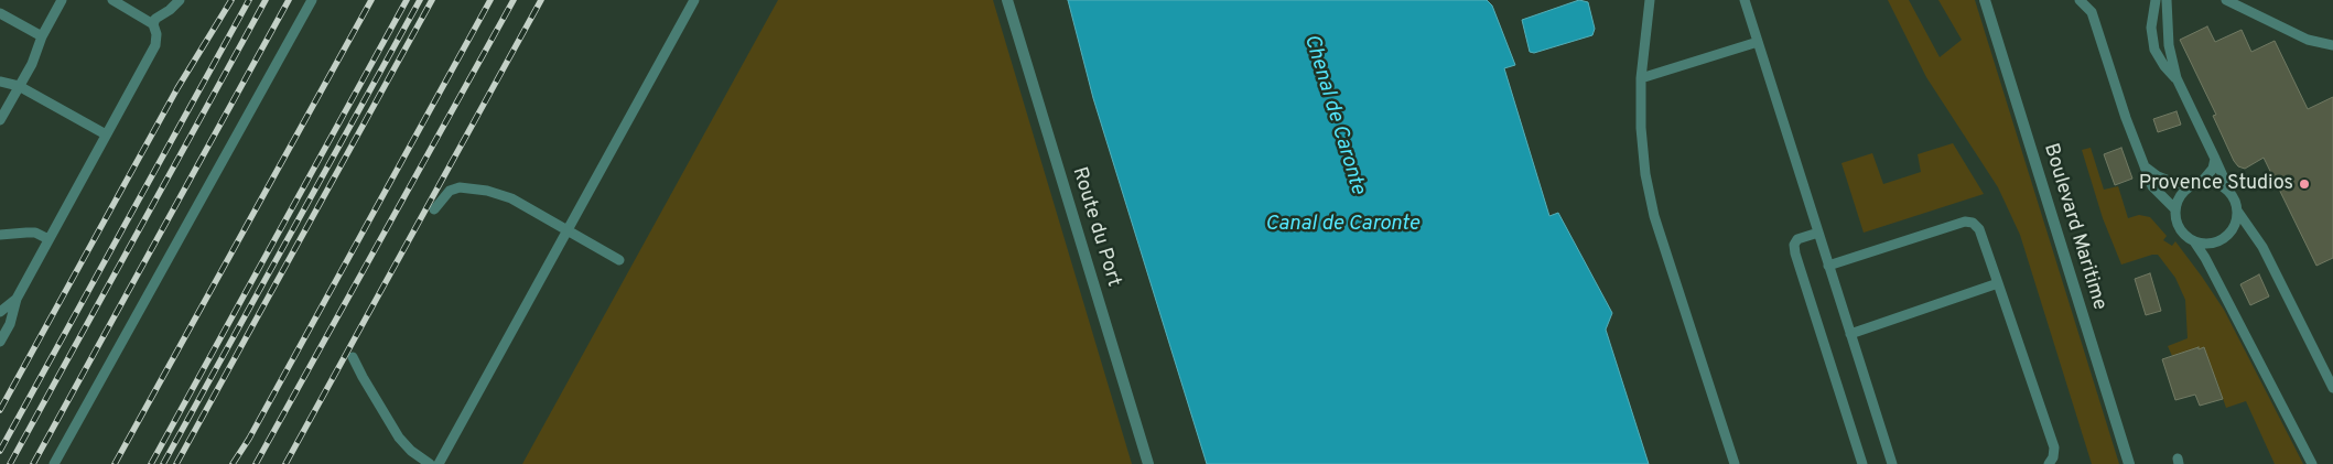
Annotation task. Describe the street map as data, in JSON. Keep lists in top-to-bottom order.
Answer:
{
  "streets": {
    "street": ["Route du Port", "Boulevard Maritime"]
  },
  "water": ["Chenal de Caronte", "Canal de Caronte"],
  "places": ["Provence Studios"]
}
